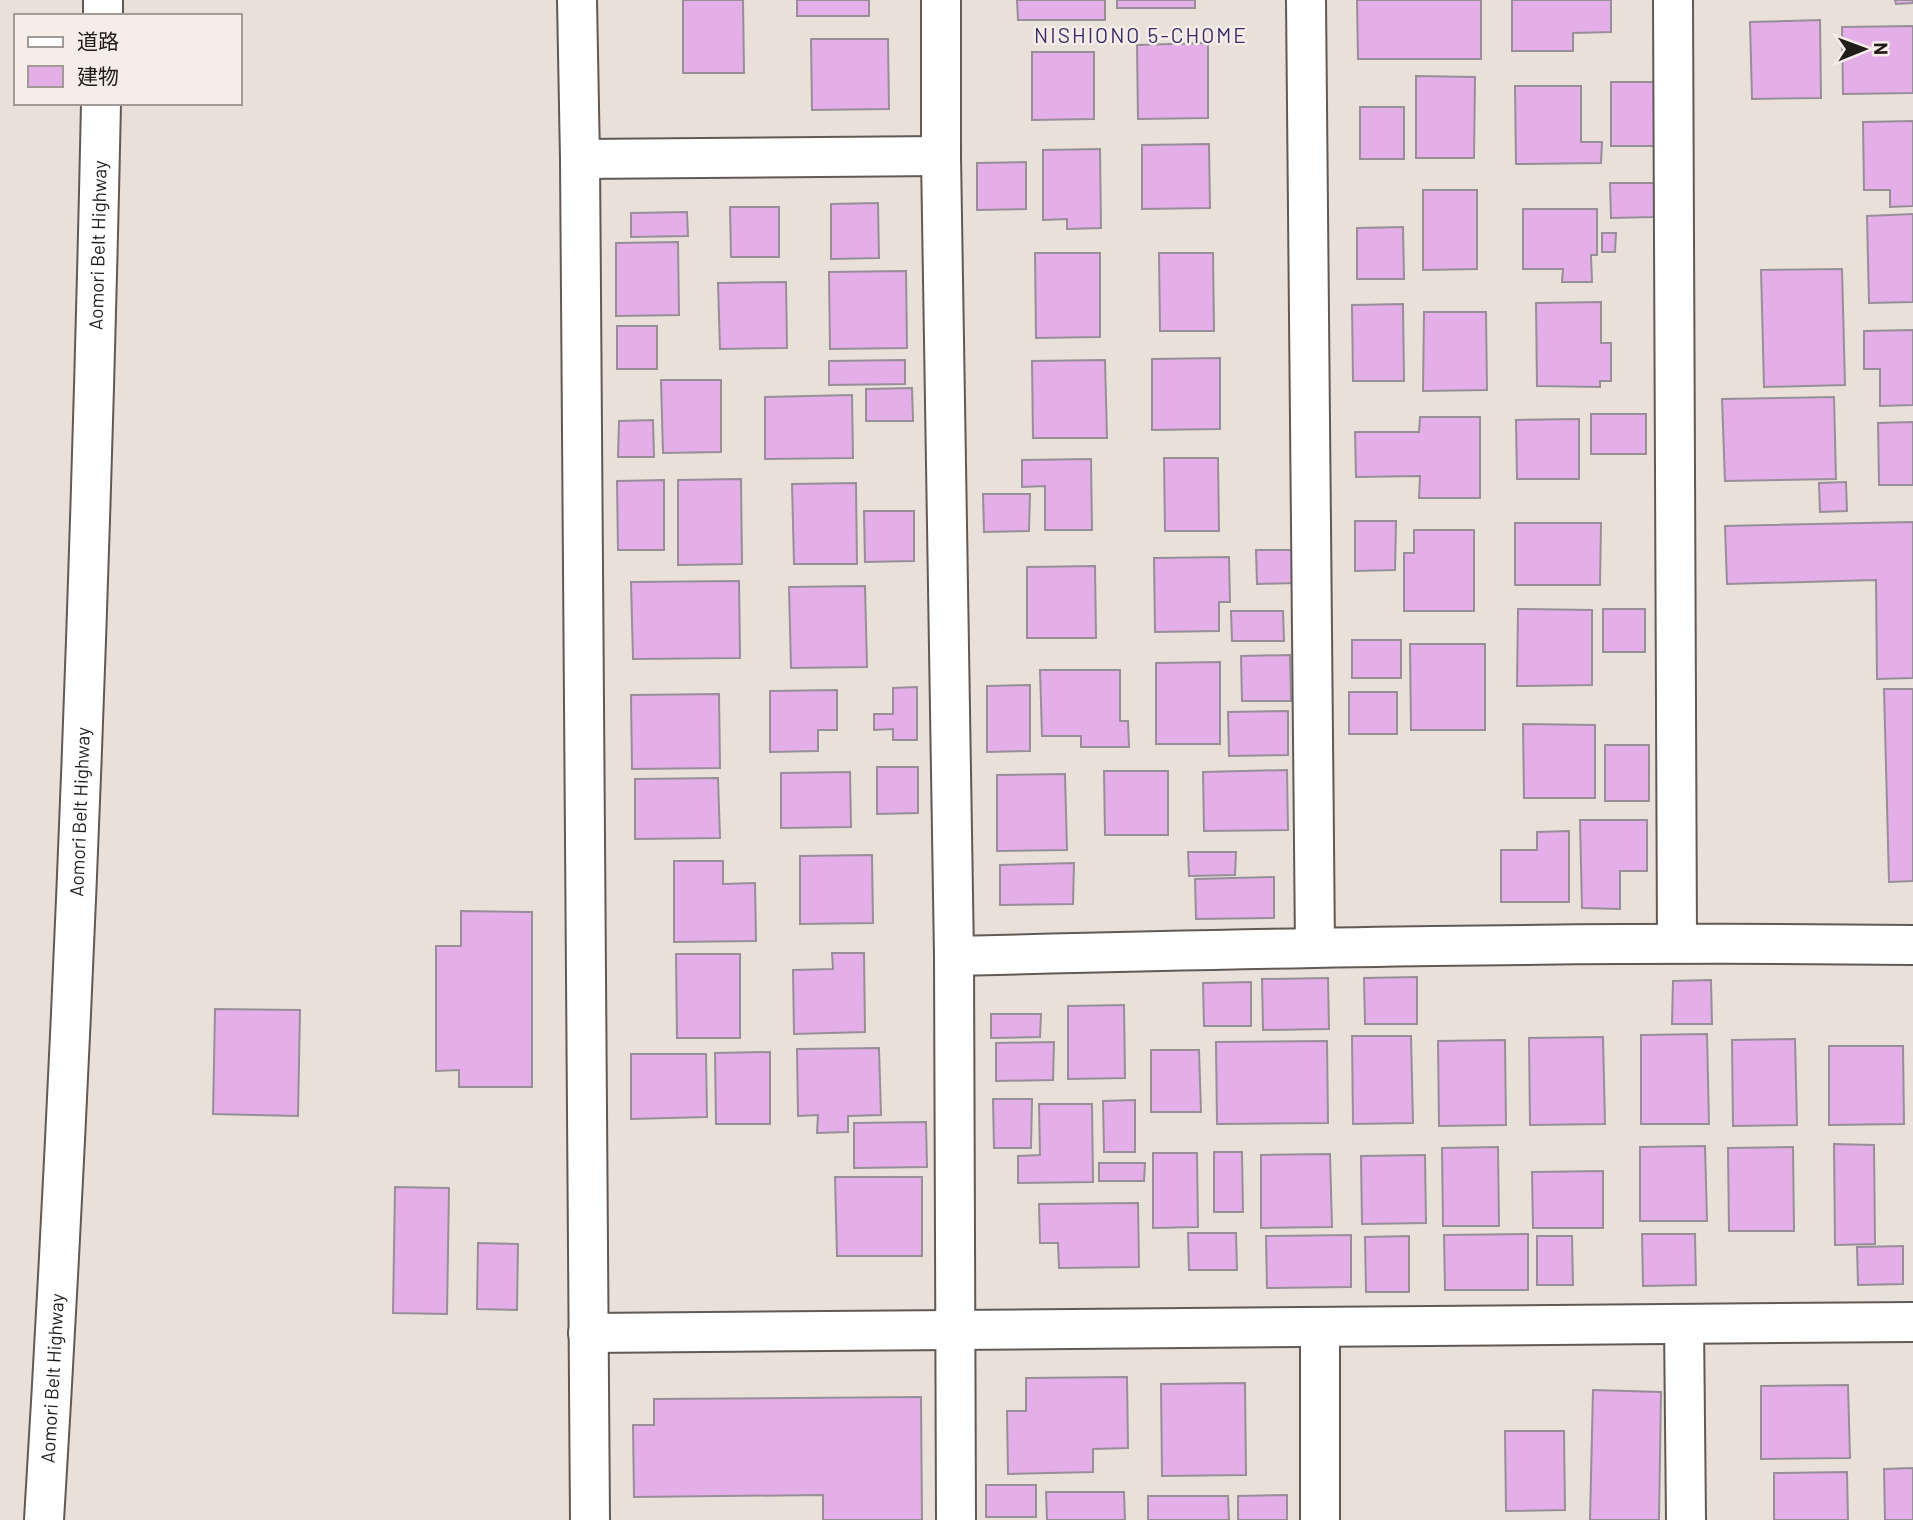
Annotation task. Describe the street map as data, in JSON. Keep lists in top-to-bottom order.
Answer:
{
  "streets": {
    "main road": ["Aomori Belt Highway"]
  },
  "districts": ["NISHIONO 5-CHOME"],
  "legend": ["道路", "建物"],
  "north": "right"
}
